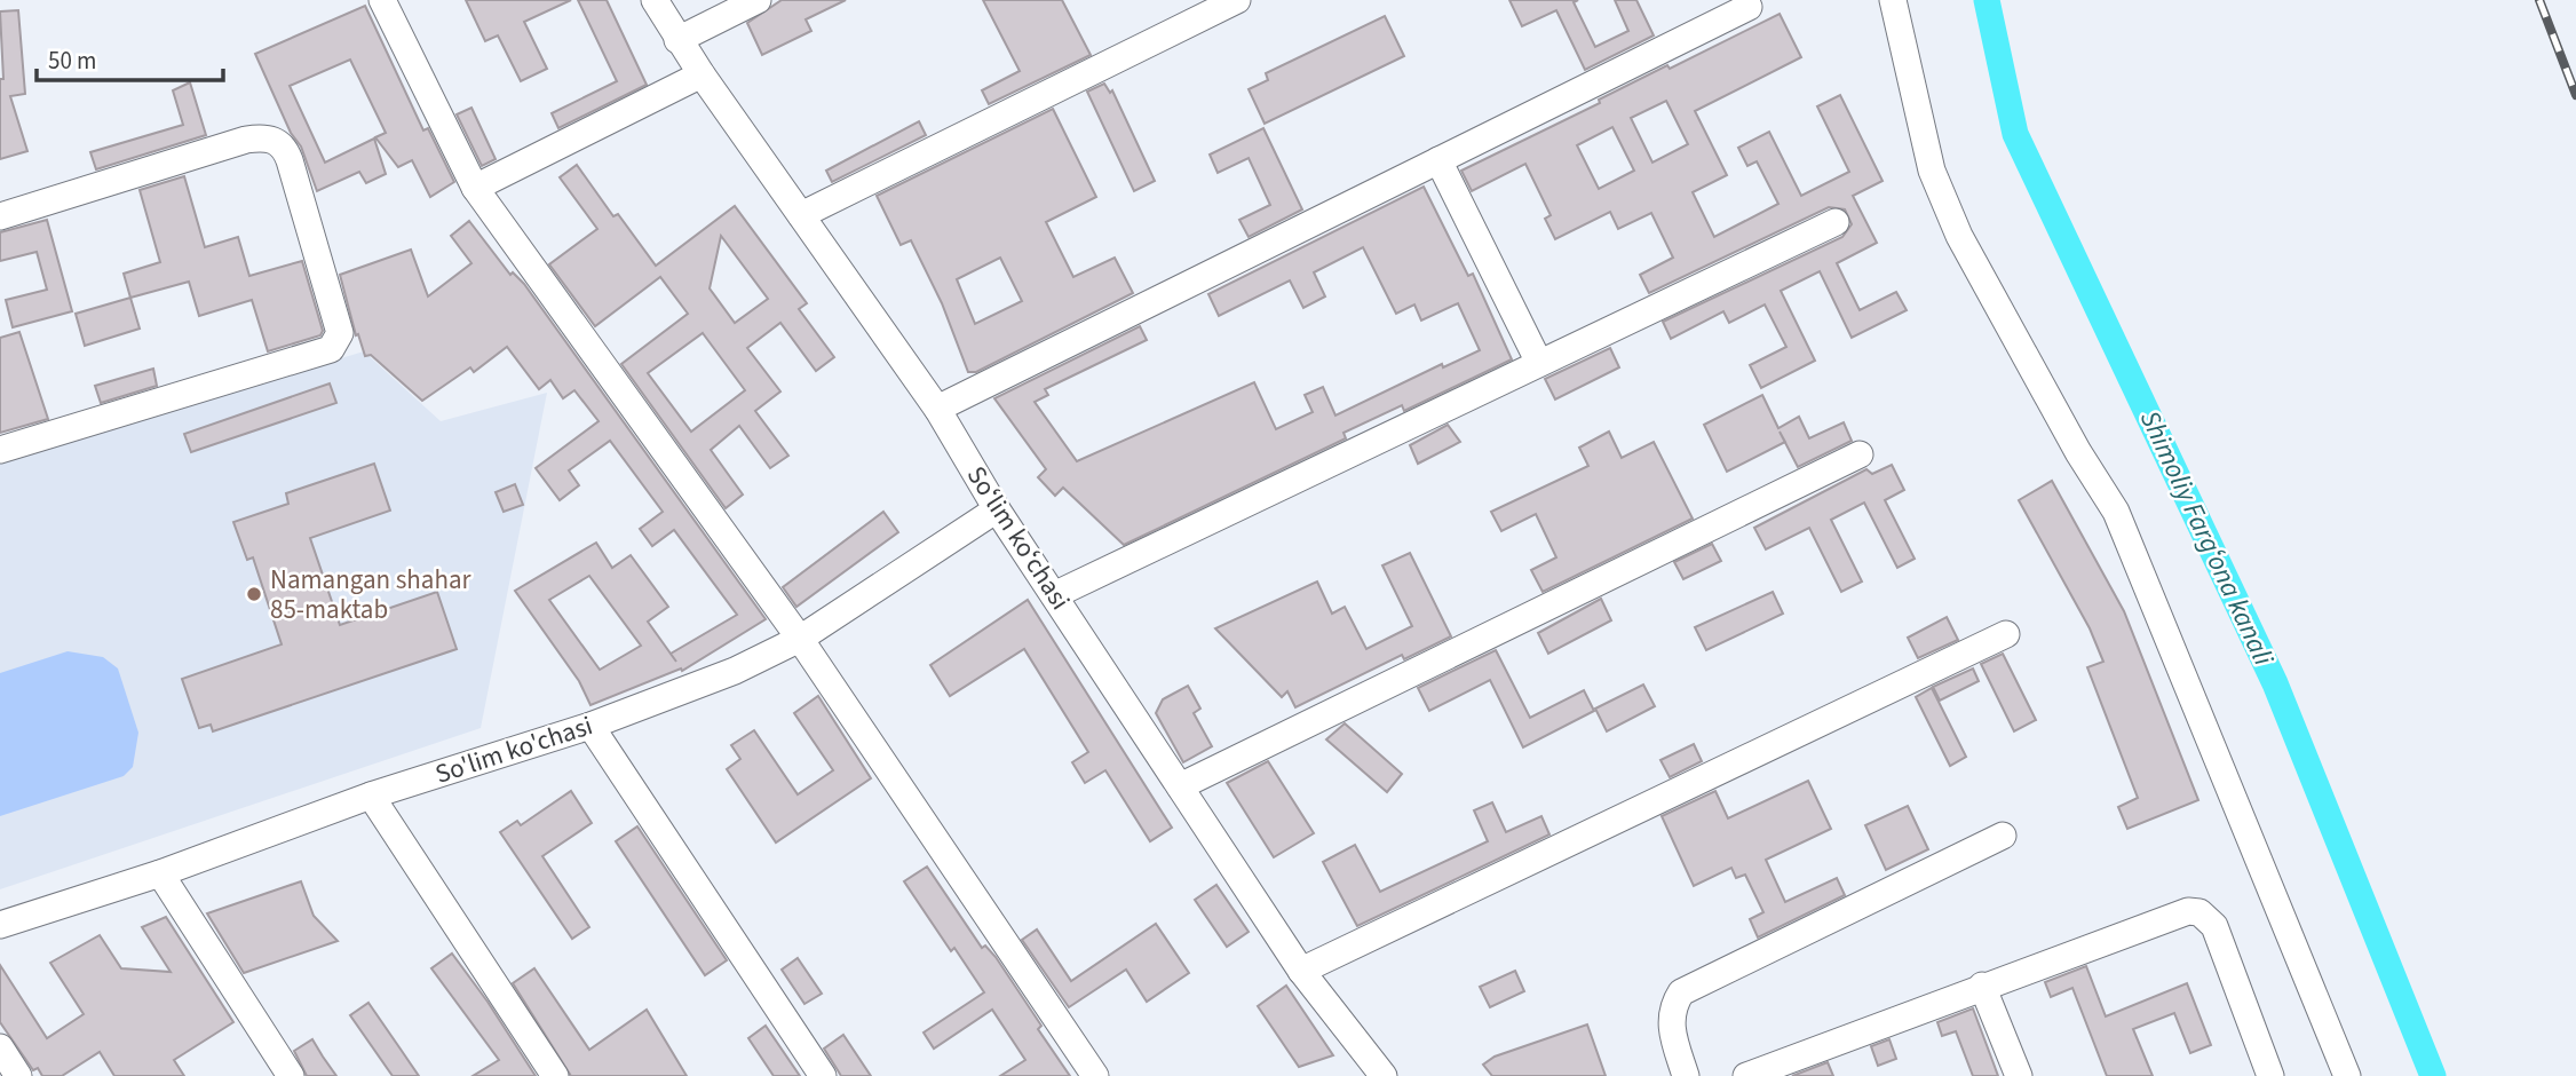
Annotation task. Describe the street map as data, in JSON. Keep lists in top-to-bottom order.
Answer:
{
  "streets": {
    "street": ["Soʻlim koʻchasi", "So'lim ko'chasi"]
  },
  "crossings": [
    ["Soʻlim koʻchasi", "So'lim ko'chasi"]
  ],
  "water": ["Shimoliy Fargʻona kanali"],
  "places": ["Namangan shahar 85-maktab"],
  "scale_bar": "50 m"
}
